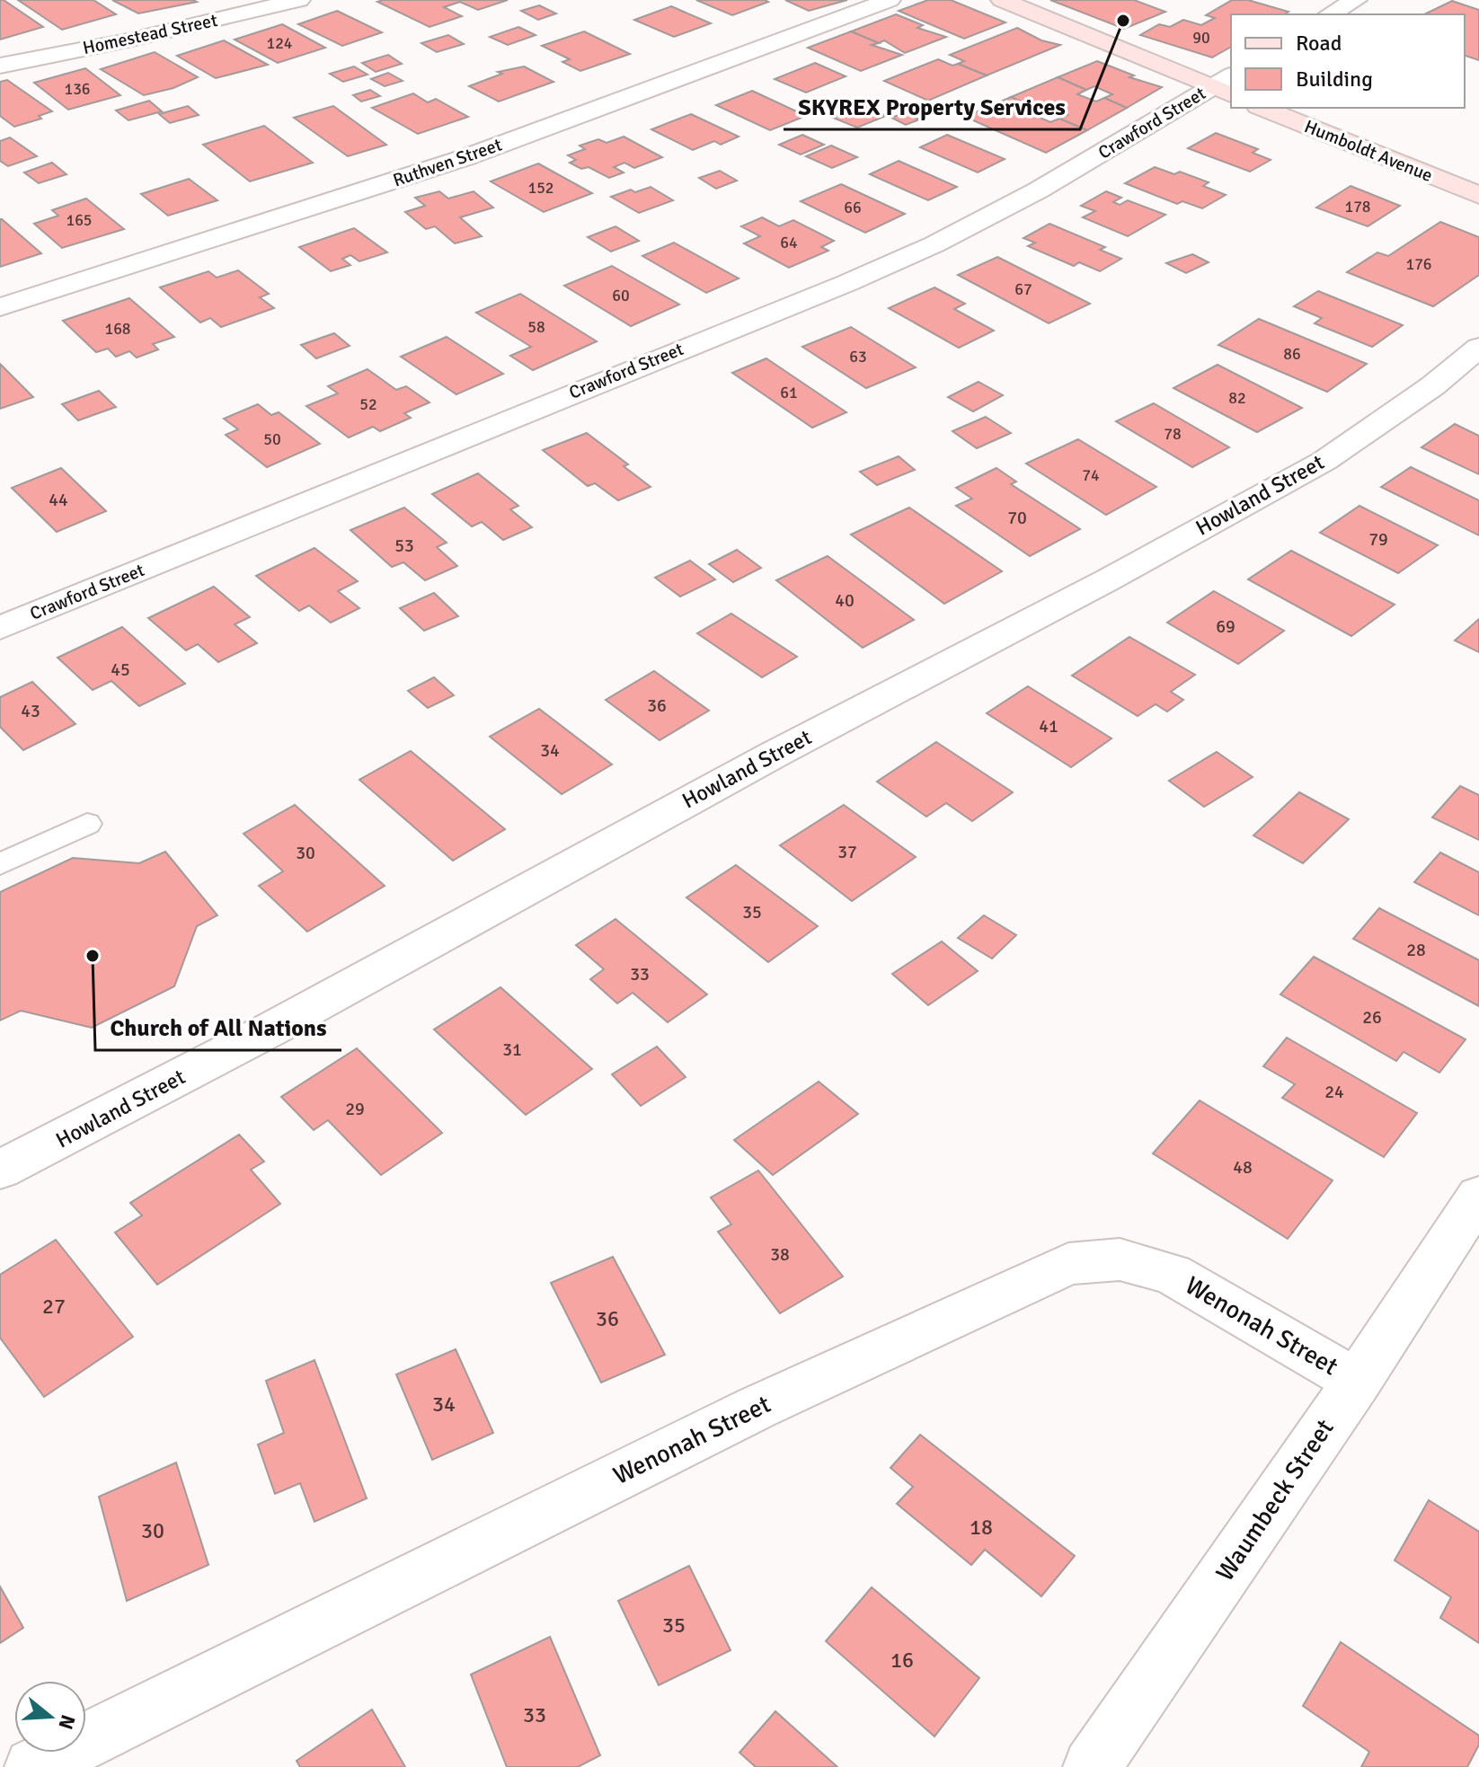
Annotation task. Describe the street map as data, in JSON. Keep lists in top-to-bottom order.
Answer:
{
  "streets": {
    "street": [
      "Homestead Street",
      "Crawford Street",
      "Humboldt Avenue",
      "Ruthven Street",
      "Howland Street",
      "Wenonah Street",
      "Waumbeck Street"
    ]
  },
  "crossings": [
    ["Wenonah Street", "Waumbeck Street"]
  ],
  "places": ["SKYREX Property Services", "Church of All Nations"],
  "house_numbers": [
    "90",
    "124",
    "136",
    "152",
    "178",
    "66",
    "165",
    "64",
    "176",
    "67",
    "60",
    "58",
    "168",
    "86",
    "63",
    "61",
    "82",
    "52",
    "78",
    "50",
    "74",
    "44",
    "70",
    "79",
    "53",
    "40",
    "69",
    "45",
    "36",
    "43",
    "41",
    "34",
    "37",
    "30",
    "35",
    "28",
    "33",
    "26",
    "31",
    "24",
    "29",
    "48",
    "38",
    "27",
    "36",
    "34",
    "18",
    "30",
    "35",
    "16",
    "33"
  ],
  "legend": ["Road", "Building"],
  "north": "right"
}
